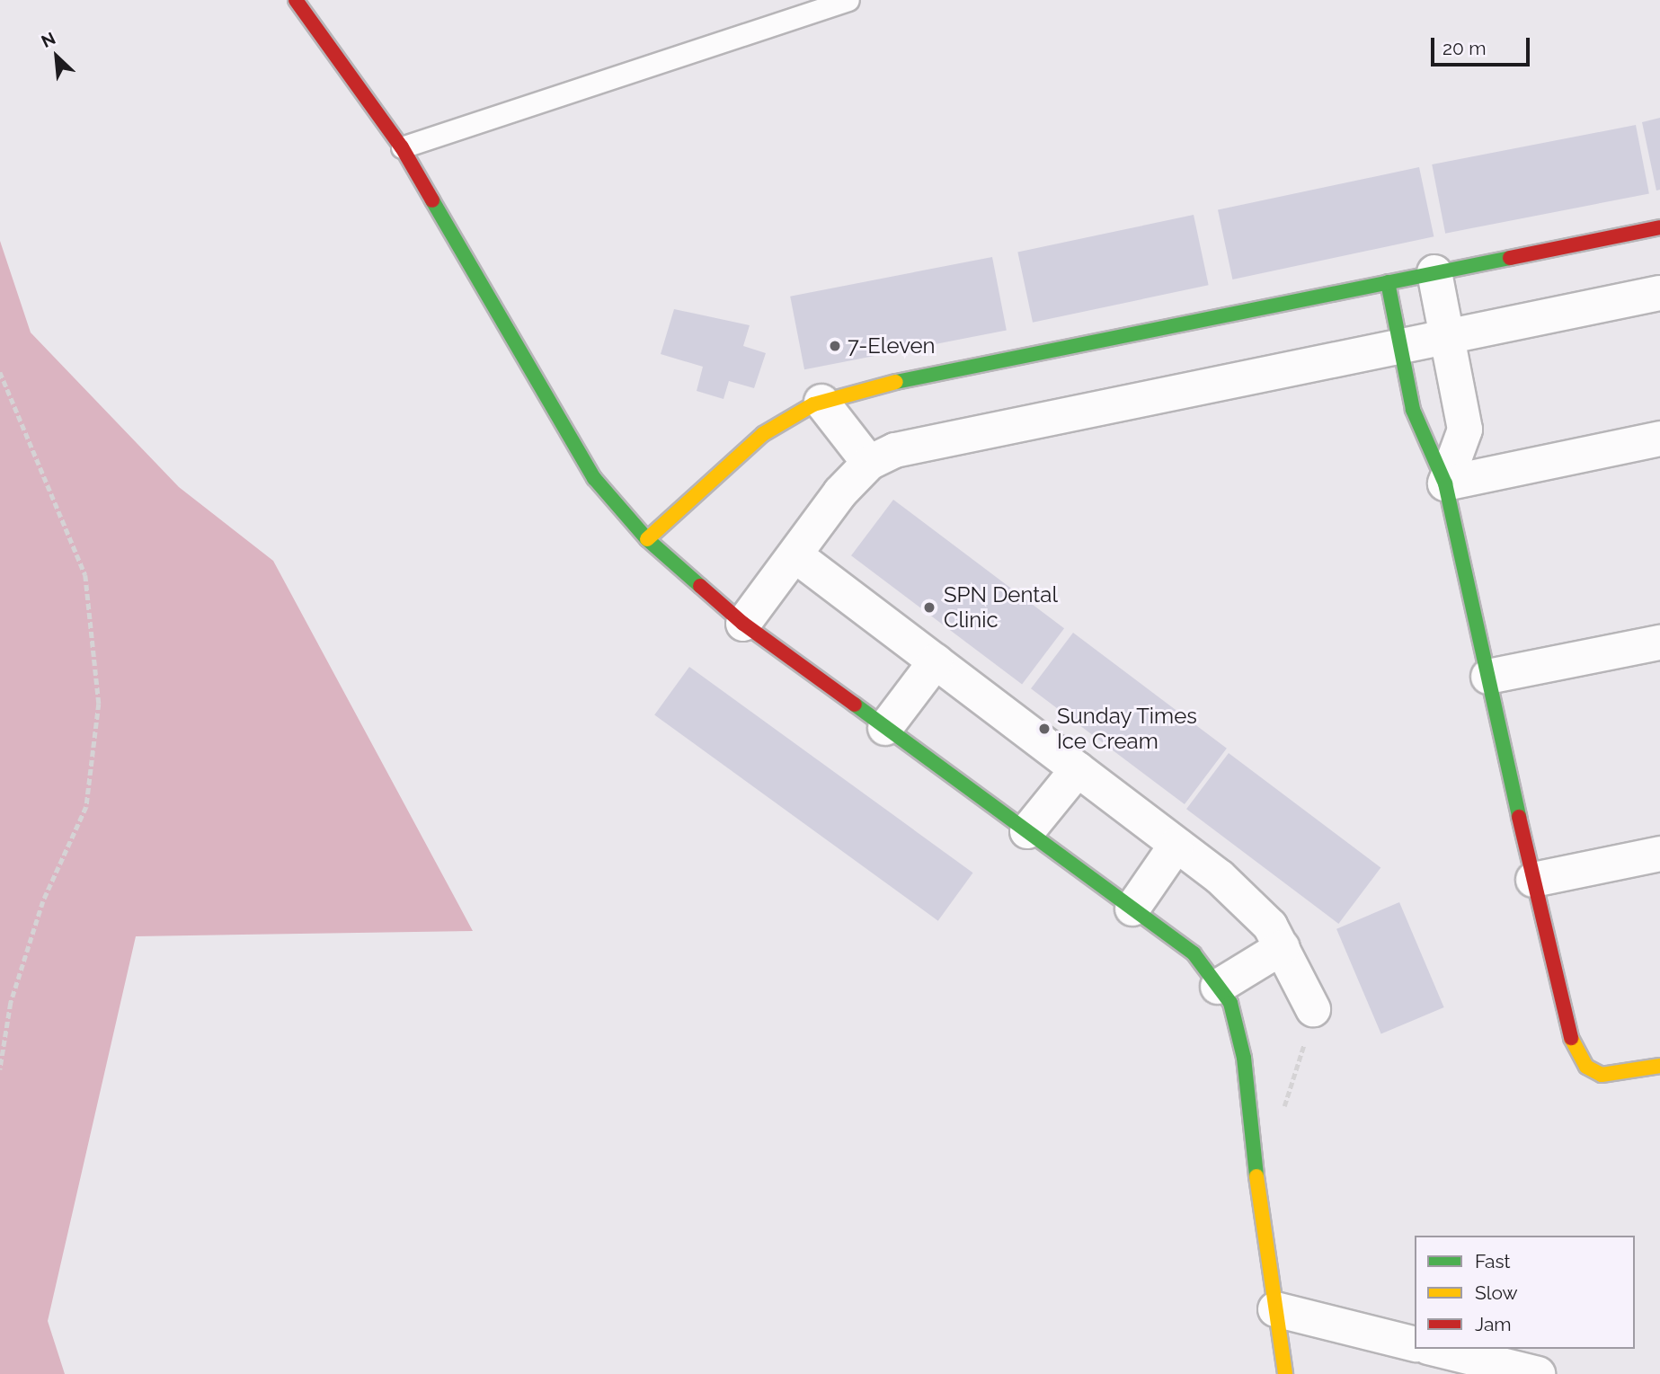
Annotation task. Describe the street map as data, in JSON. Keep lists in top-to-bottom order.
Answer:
{
  "places": ["7-Eleven", "SPN Dental Clinic", "Sunday Times Ice Cream"],
  "legend": ["Fast", "Slow", "Jam"],
  "scale_bar": "20 m",
  "north": "top left"
}
